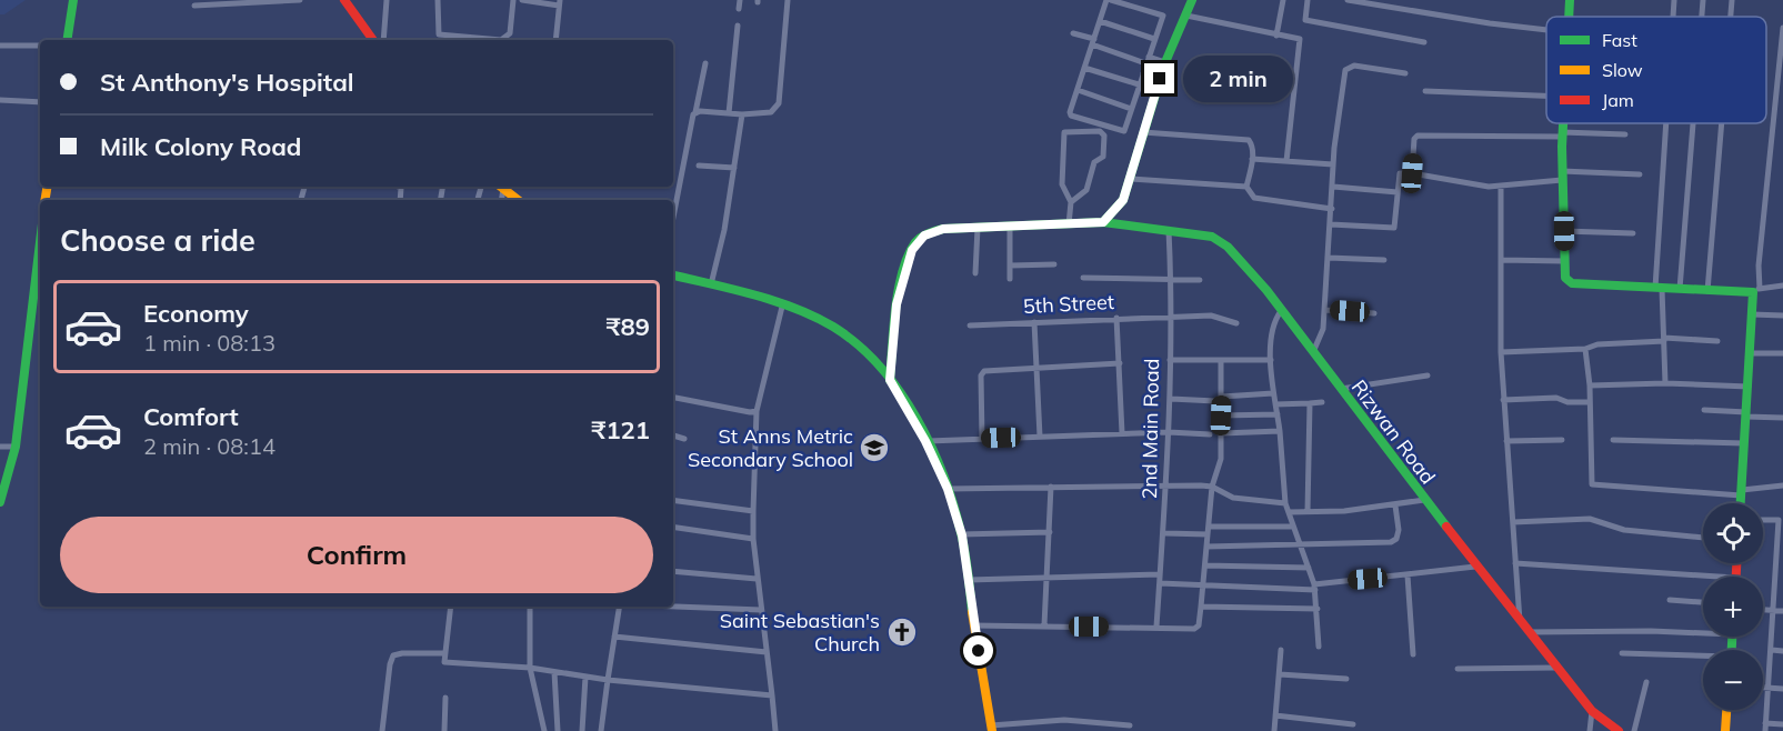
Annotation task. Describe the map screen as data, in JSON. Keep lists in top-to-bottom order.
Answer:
{
  "streets": {
    "street": ["5th Street", "2nd Main Road", "Rizwan Road"]
  },
  "crossings": [
    ["5th Street", "2nd Main Road"],
    ["2nd Main Road", "Rizwan Road"]
  ],
  "places": {
    "school or university": ["St Anns Metric Secondary School"],
    "church": ["Saint Sebastian's Church"]
  },
  "legend": ["Fast", "Slow", "Jam"],
  "page": {
    "banner": ["St Anthony's Hospital", "Milk Colony Road"],
    "bubble": "2 min",
    "heading": "Choose a ride",
    "list": [
      {
        "name": "Economy",
        "note": "1 min · 08:13",
        "value": "₹89"
      },
      {
        "name": "Comfort",
        "note": "2 min · 08:14",
        "value": "₹121"
      }
    ],
    "map_buttons": ["+", "−"],
    "buttons": "Confirm"
  }
}
